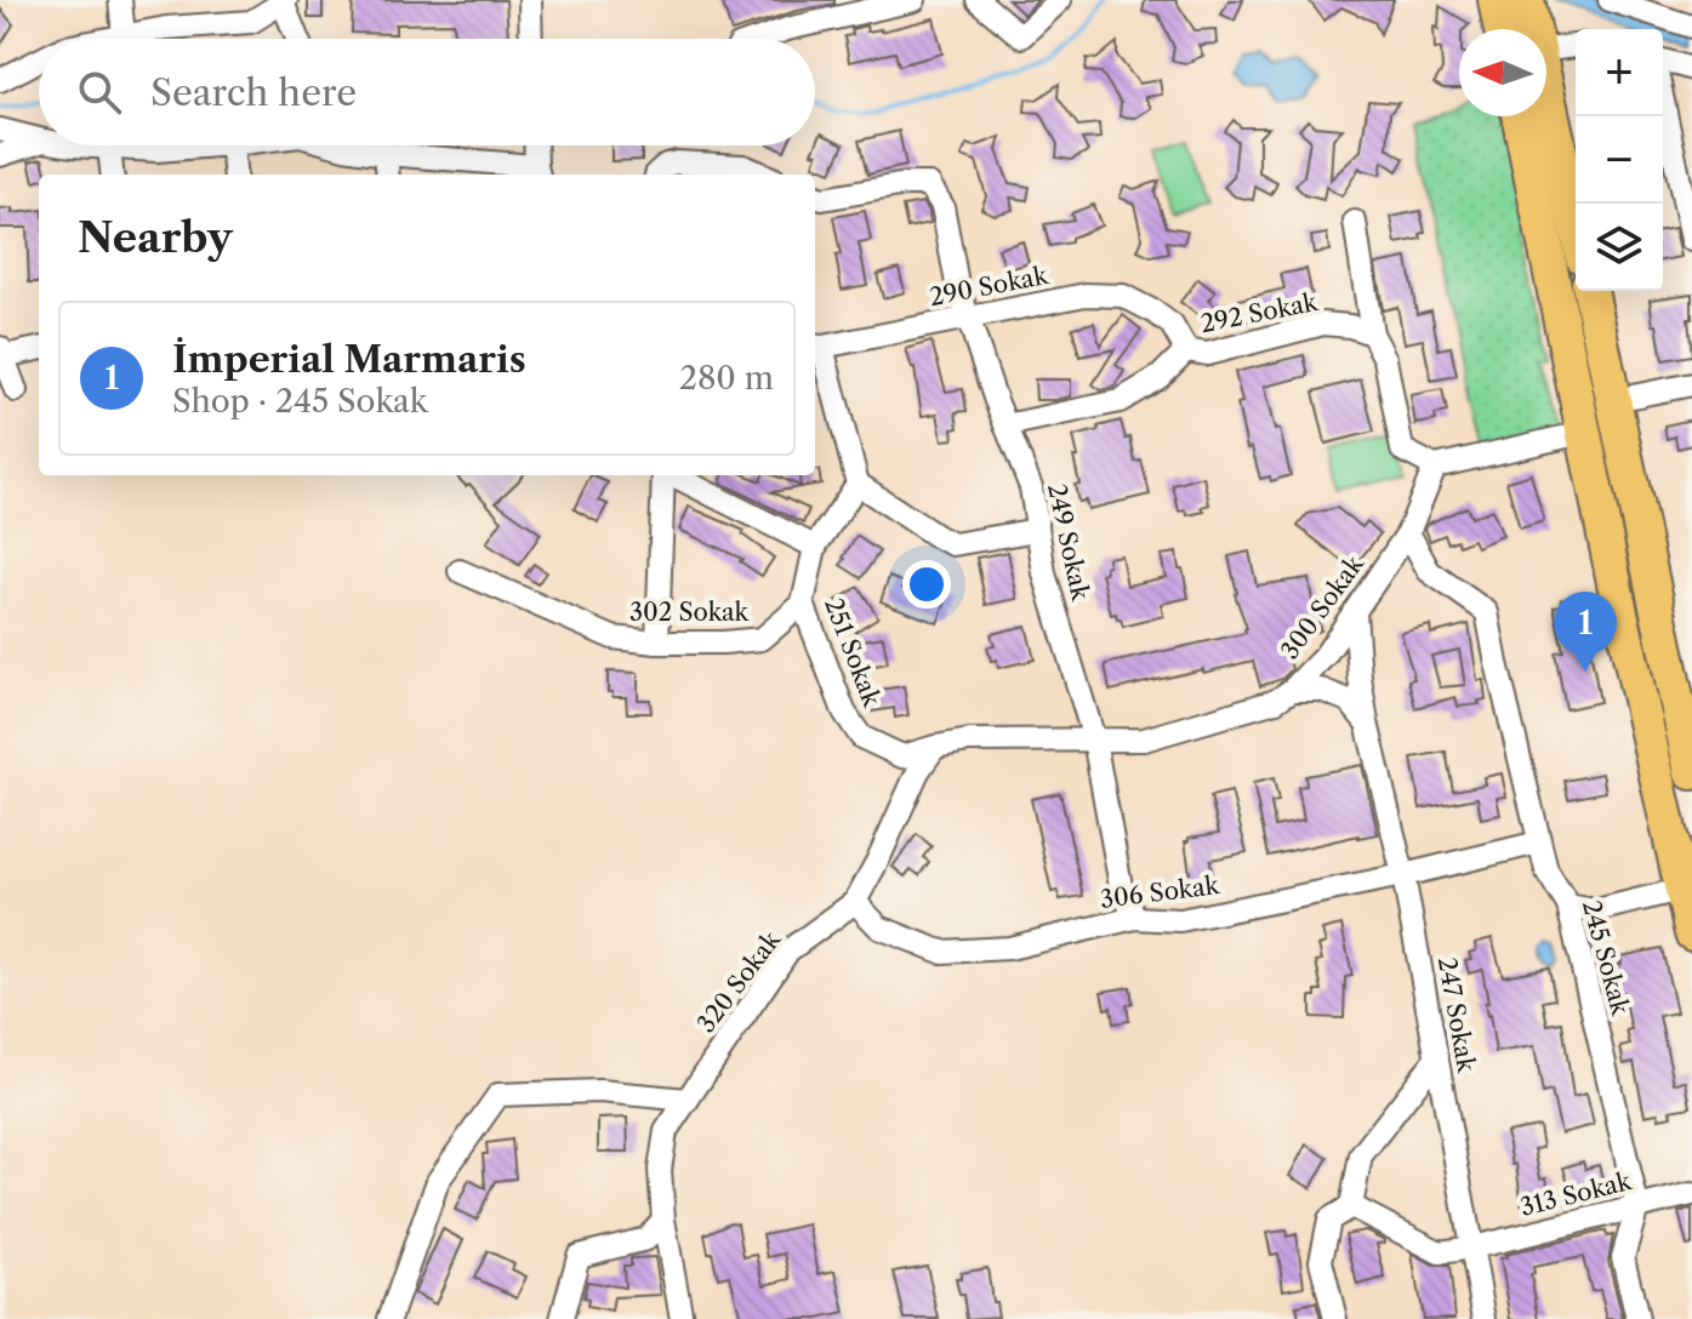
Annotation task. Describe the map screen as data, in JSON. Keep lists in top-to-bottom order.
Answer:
{
  "streets": {
    "street": [
      "290 Sokak",
      "292 Sokak",
      "249 Sokak",
      "300 Sokak",
      "302 Sokak",
      "251 Sokak",
      "306 Sokak",
      "245 Sokak",
      "320 Sokak",
      "247 Sokak",
      "313 Sokak"
    ]
  },
  "crossings": [
    ["290 Sokak", "292 Sokak"],
    ["290 Sokak", "249 Sokak"],
    ["249 Sokak", "300 Sokak"],
    ["249 Sokak", "306 Sokak"],
    ["300 Sokak", "251 Sokak"],
    ["300 Sokak", "245 Sokak"],
    ["300 Sokak", "320 Sokak"],
    ["300 Sokak", "247 Sokak"],
    ["302 Sokak", "251 Sokak"],
    ["251 Sokak", "320 Sokak"],
    ["306 Sokak", "245 Sokak"],
    ["306 Sokak", "320 Sokak"],
    ["306 Sokak", "247 Sokak"],
    ["245 Sokak", "313 Sokak"],
    ["247 Sokak", "313 Sokak"]
  ],
  "north": "left",
  "page": {
    "map_buttons": ["+", "−"],
    "search": "Search here",
    "heading": "Nearby",
    "list": [
      {
        "mark": "1",
        "name": "İmperial Marmaris",
        "note": "Shop · 245 Sokak",
        "value": "280 m"
      }
    ],
    "pins": "1"
  }
}
